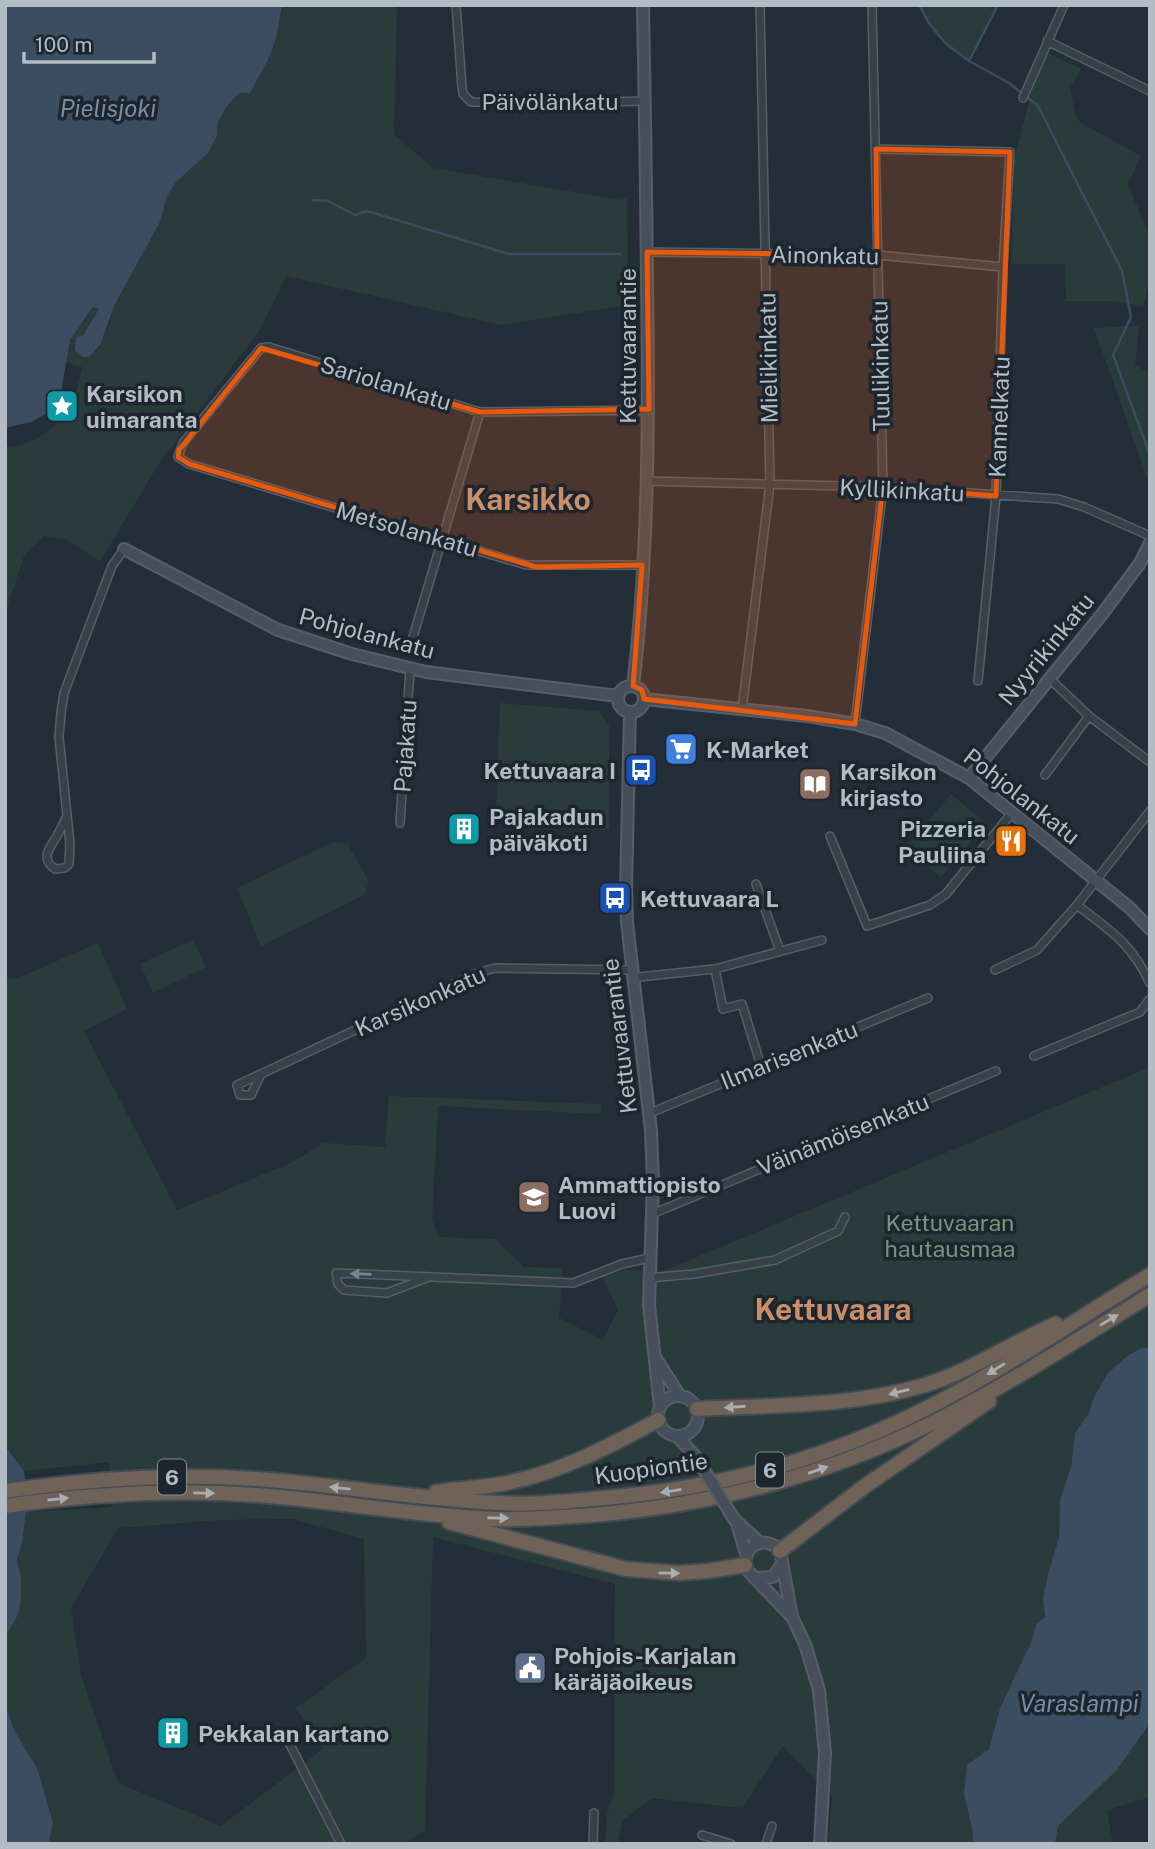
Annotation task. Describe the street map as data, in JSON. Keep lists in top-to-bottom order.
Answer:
{
  "streets": {
    "highway": ["Kuopiontie", "6"],
    "street": [
      "Päivölänkatu",
      "Ainonkatu",
      "Kettuvaarantie",
      "Mielikinkatu",
      "Tuulikinkatu",
      "Sariolankatu",
      "Kannelkatu",
      "Kyllikinkatu",
      "Metsolankatu",
      "Pohjolankatu",
      "Nyyrikinkatu",
      "Pajakatu",
      "Karsikonkatu",
      "Ilmarisenkatu",
      "Väinämöisenkatu"
    ]
  },
  "crossings": [
    ["Päivölänkatu", "Kettuvaarantie"],
    ["Ainonkatu", "Kettuvaarantie"],
    ["Ainonkatu", "Mielikinkatu"],
    ["Ainonkatu", "Tuulikinkatu"],
    ["Ainonkatu", "Kannelkatu"],
    ["Kettuvaarantie", "Sariolankatu"],
    ["Kettuvaarantie", "Kyllikinkatu"],
    ["Kettuvaarantie", "Metsolankatu"],
    ["Kettuvaarantie", "Pohjolankatu"],
    ["Kettuvaarantie", "Karsikonkatu"],
    ["Kettuvaarantie", "Ilmarisenkatu"],
    ["Kettuvaarantie", "Väinämöisenkatu"],
    ["Mielikinkatu", "Kyllikinkatu"],
    ["Mielikinkatu", "Pohjolankatu"],
    ["Tuulikinkatu", "Kannelkatu"],
    ["Tuulikinkatu", "Kyllikinkatu"],
    ["Tuulikinkatu", "Pohjolankatu"],
    ["Sariolankatu", "Metsolankatu"],
    ["Kannelkatu", "Kyllikinkatu"],
    ["Pohjolankatu", "Nyyrikinkatu"],
    ["Pohjolankatu", "Pajakatu"]
  ],
  "districts": ["Karsikko", "Kettuvaara"],
  "water": ["Pielisjoki", "Varaslampi"],
  "parks": ["Kettuvaaran hautausmaa"],
  "places": {
    "place": ["Karsikon uimaranta"],
    "supermarket": ["K-Market"],
    "bus stop": ["Kettuvaara I", "Kettuvaara L"],
    "library": ["Karsikon kirjasto"],
    "building": ["Pajakadun päiväkoti", "Pekkalan kartano"],
    "restaurant": ["Pizzeria Pauliina"],
    "school or university": ["Ammattiopisto Luovi"],
    "public building": ["Pohjois-Karjalan käräjäoikeus"]
  },
  "scale_bar": "100 m"
}
